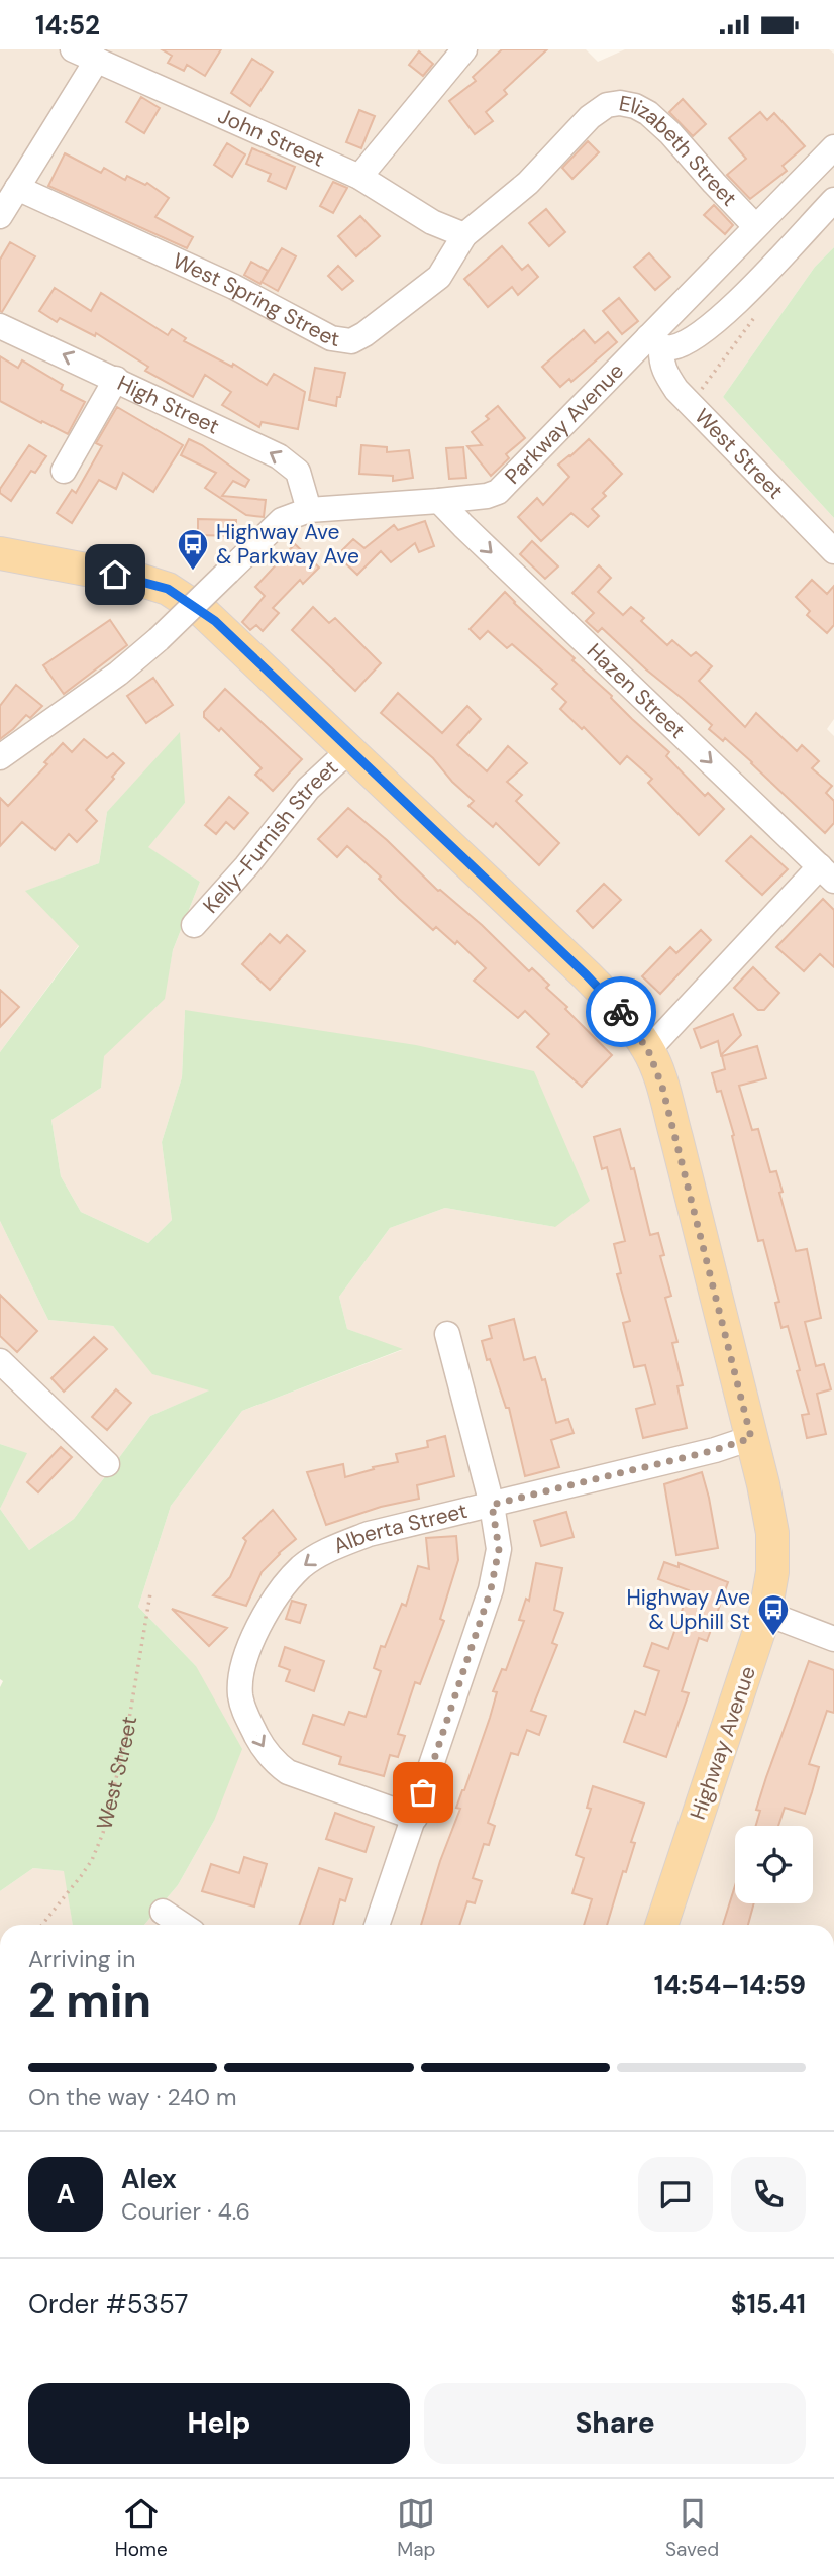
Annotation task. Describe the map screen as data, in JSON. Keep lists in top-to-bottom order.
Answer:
{
  "streets": {
    "main road": ["Highway Avenue"],
    "street": [
      "John Street",
      "Elizabeth Street",
      "West Spring Street",
      "High Street",
      "Parkway Avenue",
      "West Street",
      "Hazen Street",
      "Kelly-Furnish Street",
      "Alberta Street"
    ]
  },
  "crossings": [
    ["John Street", "West Spring Street"],
    ["Elizabeth Street", "West Spring Street"],
    ["Elizabeth Street", "Parkway Avenue"],
    ["High Street", "Parkway Avenue"],
    ["Parkway Avenue", "West Street"],
    ["Parkway Avenue", "Hazen Street"],
    ["Kelly-Furnish Street", "Highway Avenue"],
    ["Alberta Street", "Highway Avenue"]
  ],
  "one_way": ["High Street", "Hazen Street"],
  "places": {
    "bus stop": ["Highway Ave & Parkway Ave", "Highway Ave & Uphill St"]
  },
  "page": {
    "status": "14:52",
    "heading": ["2 min", "Arriving in", "14:54–14:59"],
    "panel": [
      "Alex",
      "Courier · 4.6",
      "Order #5357",
      "$15.41"
    ],
    "bar": "On the way · 240 m",
    "round": "A",
    "buttons": ["Help", "Share"],
    "tabs": ["Home", "Map", "Saved"]
  }
}
